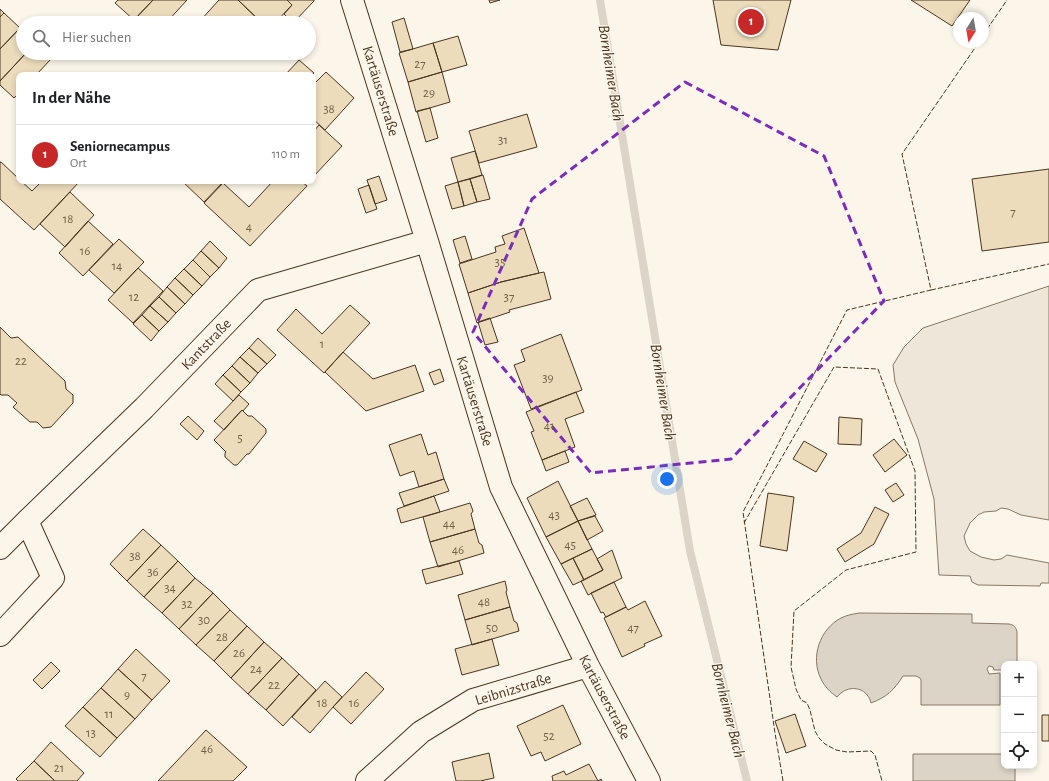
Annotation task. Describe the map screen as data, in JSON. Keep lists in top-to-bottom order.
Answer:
{
  "streets": {
    "street": ["Kartäuserstraße", "Kantstraße", "Leibnizstraße"]
  },
  "crossings": [
    ["Kartäuserstraße", "Kantstraße"],
    ["Kartäuserstraße", "Leibnizstraße"]
  ],
  "water": ["Bornheimer Bach"],
  "house_numbers": [
    "27",
    "29",
    "38",
    "31",
    "7",
    "18",
    "4",
    "16",
    "35",
    "14",
    "12",
    "37",
    "1",
    "22",
    "39",
    "41",
    "5",
    "43",
    "44",
    "45",
    "46",
    "38",
    "36",
    "34",
    "48",
    "32",
    "30",
    "50",
    "47",
    "28",
    "26",
    "24",
    "7",
    "22",
    "9",
    "18",
    "16",
    "11",
    "13",
    "52",
    "46",
    "21"
  ],
  "north": "bottom",
  "page": {
    "pins": "1",
    "search": "Hier suchen",
    "heading": "In der Nähe",
    "list": [
      {
        "mark": "1",
        "name": "Seniornecampus",
        "note": "Ort",
        "value": "110 m"
      }
    ],
    "map_buttons": ["+", "−"]
  }
}
